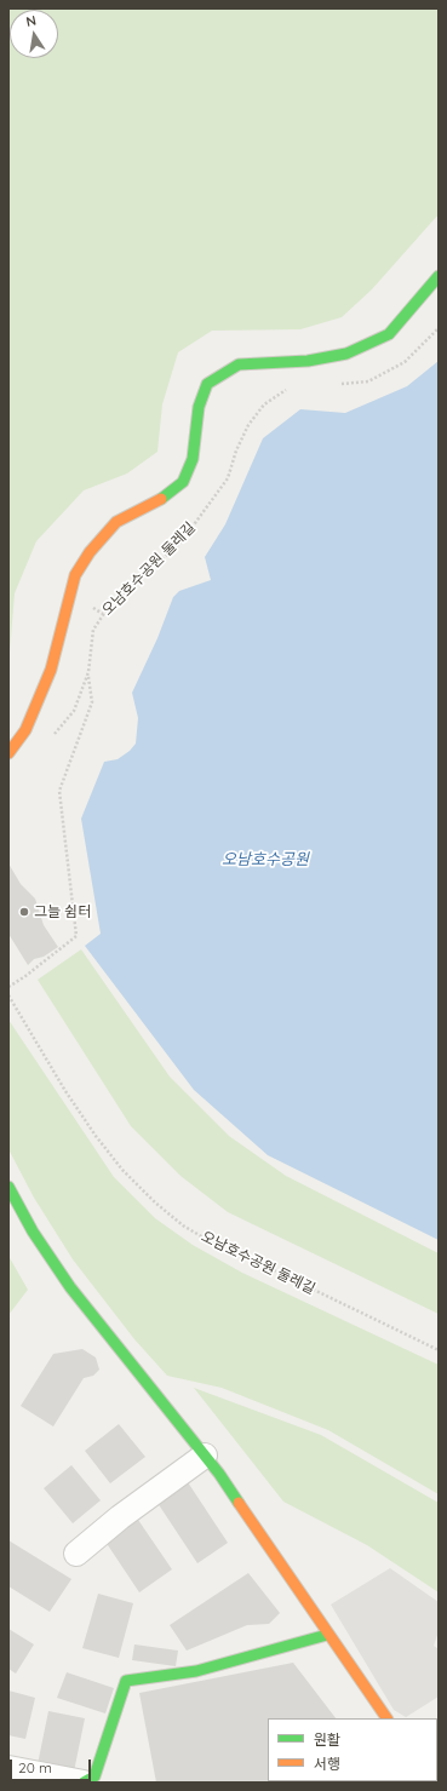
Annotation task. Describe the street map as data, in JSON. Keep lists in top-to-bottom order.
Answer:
{
  "streets": {
    "path": ["오남호수공원 둘레길"]
  },
  "water": ["오남호수공원"],
  "places": ["그늘 쉼터"],
  "legend": ["원활", "서행"],
  "scale_bar": "20 m",
  "north": "top"
}
